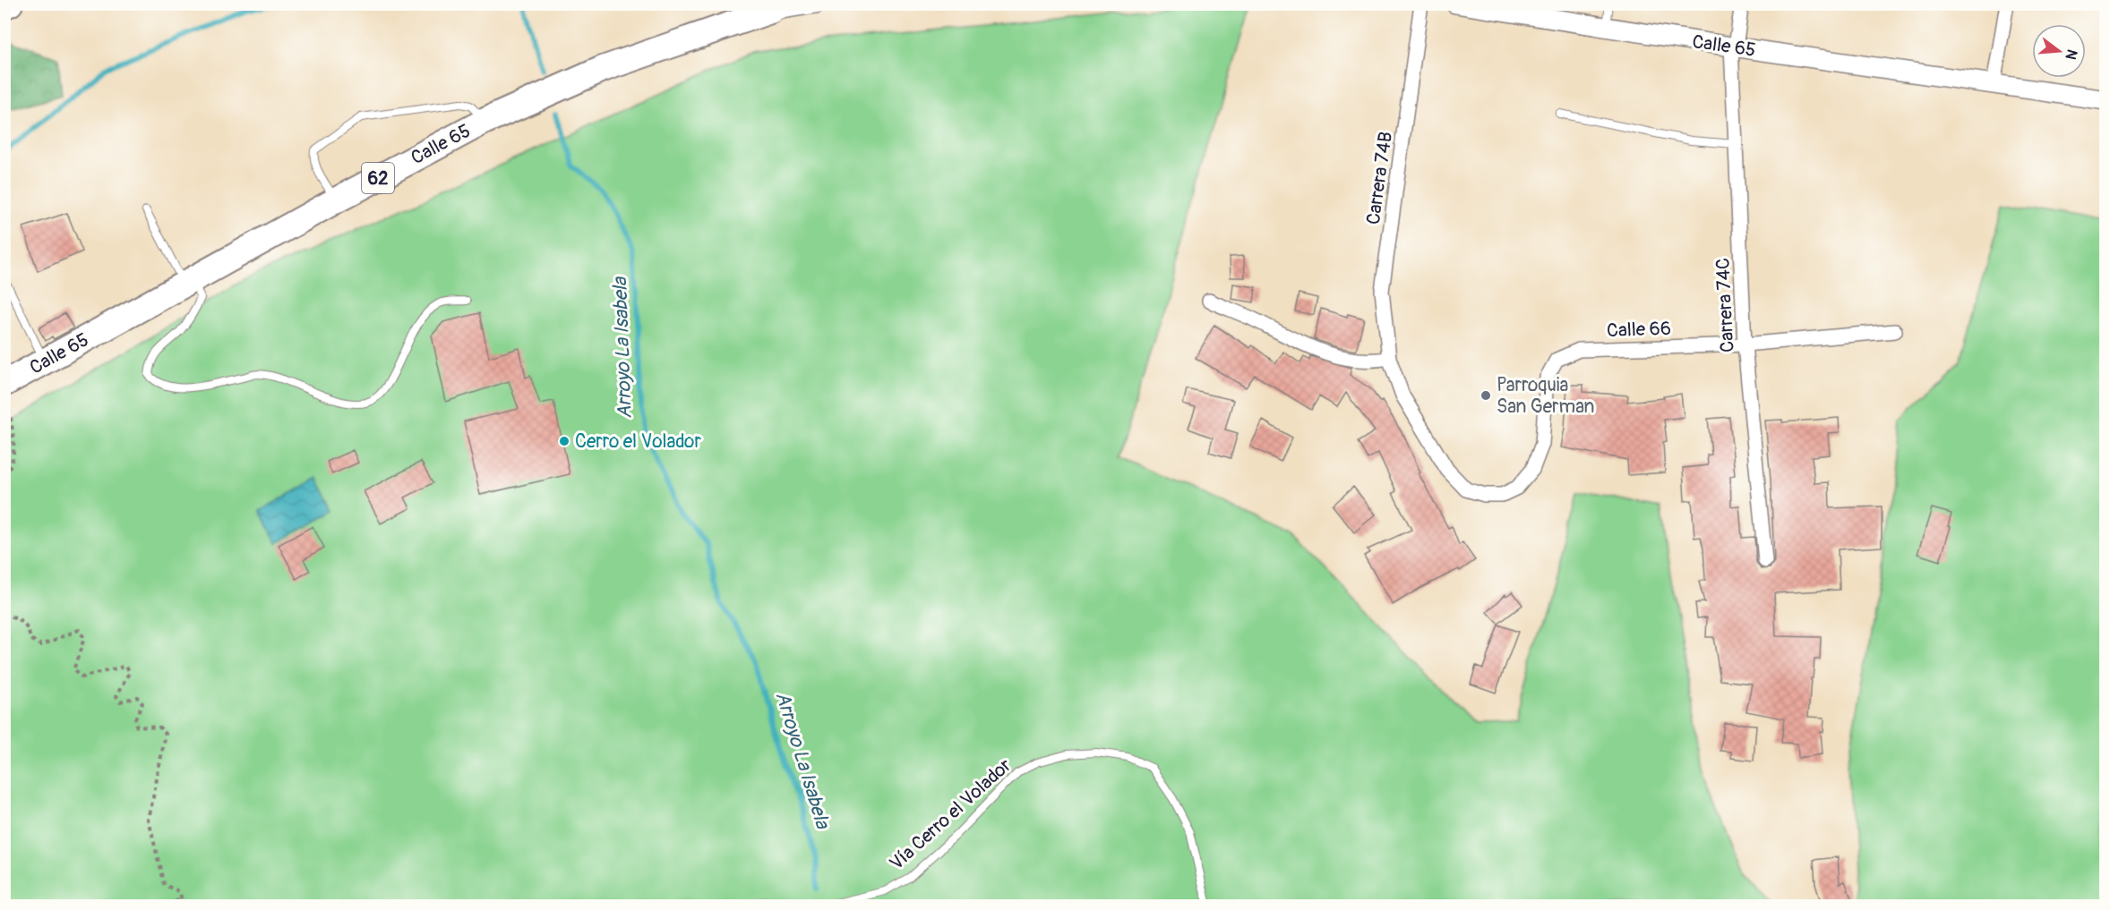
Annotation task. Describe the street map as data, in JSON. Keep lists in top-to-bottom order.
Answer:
{
  "streets": {
    "highway": ["Calle 65", "62"],
    "street": ["Carrera 74B", "Carrera 74C", "Calle 66"],
    "lane": ["Vía Cerro el Volador"]
  },
  "crossings": [
    ["Calle 65", "Carrera 74C"],
    ["Carrera 74B", "Calle 66"],
    ["Carrera 74C", "Calle 66"]
  ],
  "water": ["Arroyo La Isabela"],
  "places": ["Parroquia San German", "Cerro el Volador"],
  "north": "right"
}
